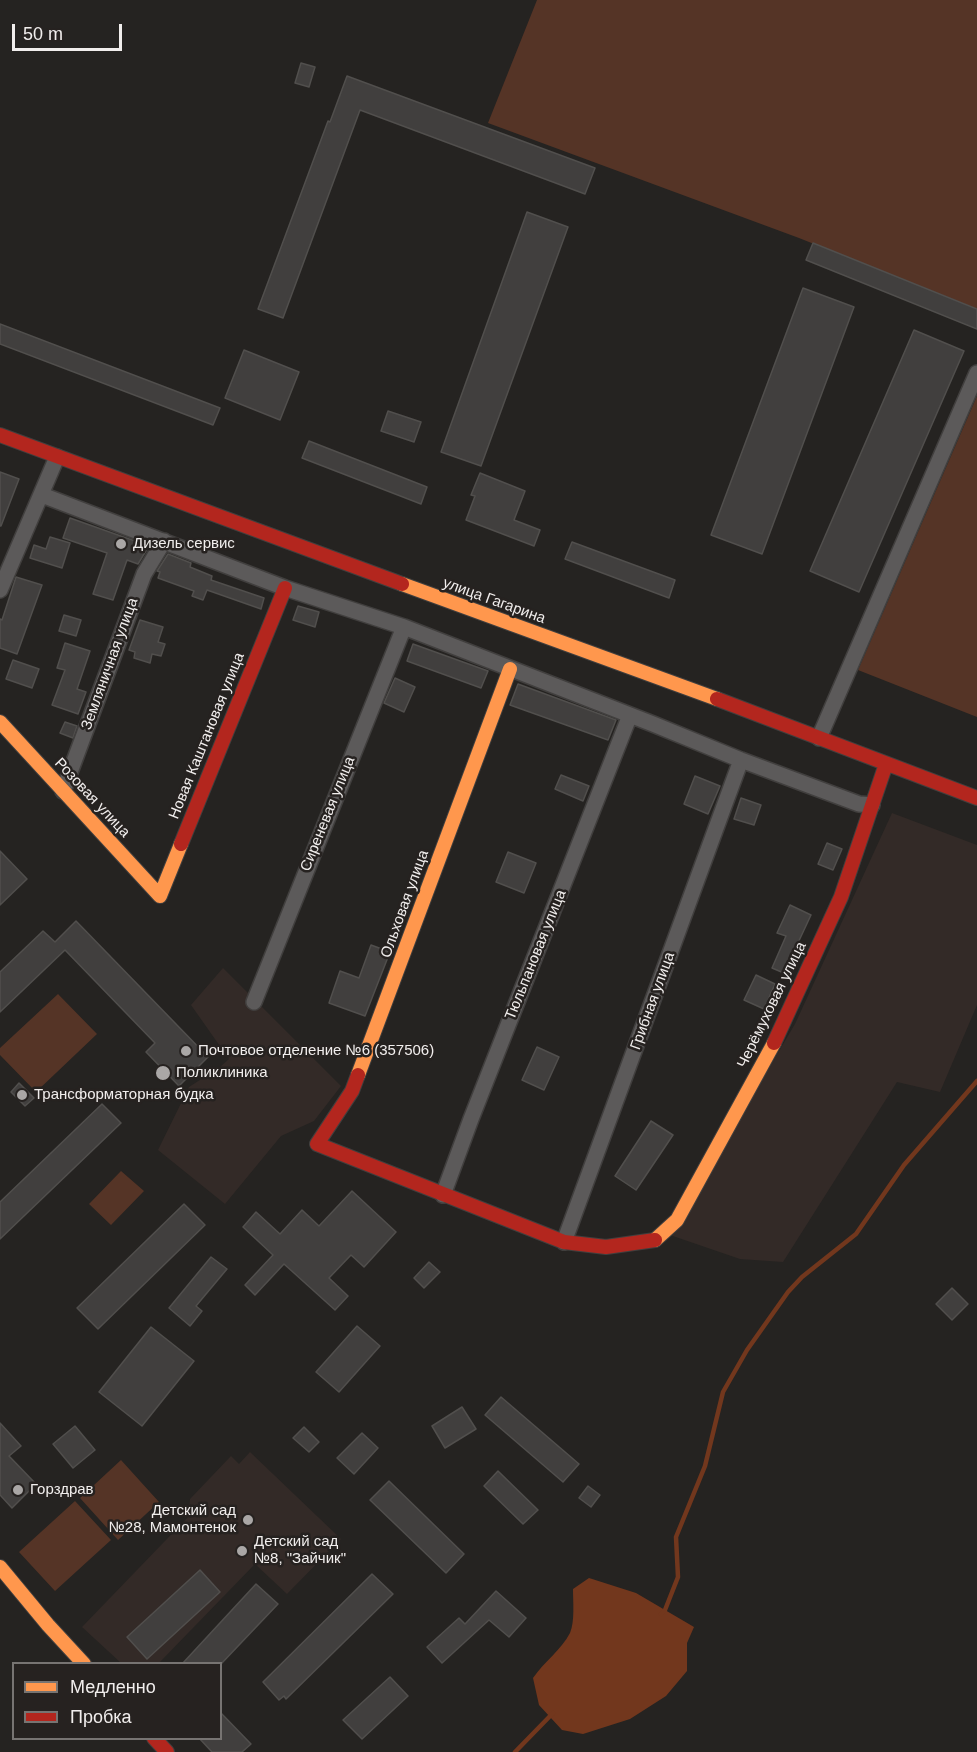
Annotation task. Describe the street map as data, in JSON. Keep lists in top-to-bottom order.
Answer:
{
  "streets": {
    "street": [
      "улица Гагарина",
      "Земляничная улица",
      "Новая Каштановая улица",
      "Розовая улица",
      "Сиреневая улица",
      "Ольховая улица",
      "Тюльпановая улица",
      "Грибная улица",
      "Черёмуховая улица"
    ]
  },
  "crossings": [
    ["улица Гагарина", "Черёмуховая улица"],
    ["Земляничная улица", "Розовая улица"],
    ["Новая Каштановая улица", "Розовая улица"],
    ["Ольховая улица", "Тюльпановая улица"],
    ["Грибная улица", "Черёмуховая улица"]
  ],
  "places": [
    "Дизель сервис",
    "Почтовое отделение №6 (357506)",
    "Поликлиника",
    "Трансформаторная будка",
    "Горздрав",
    "Детский сад №28, Мамонтенок",
    "Детский сад №8, \"Зайчик\""
  ],
  "legend": ["Медленно", "Пробка"],
  "scale_bar": "50 m"
}
